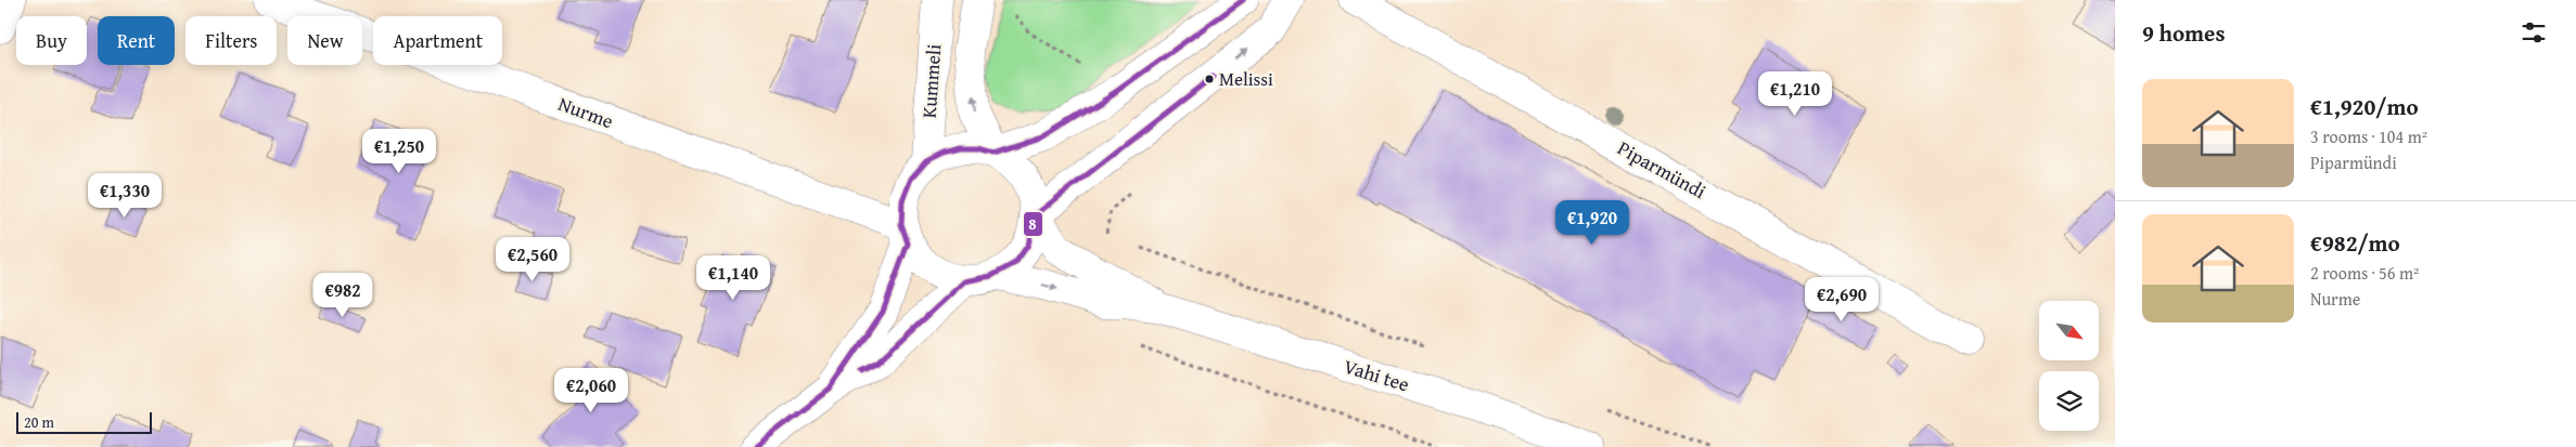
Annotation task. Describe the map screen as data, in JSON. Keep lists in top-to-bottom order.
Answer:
{
  "streets": {
    "street": [
      "Kummeli",
      "Nurme",
      "Piparmündi",
      "Vahi tee"
    ]
  },
  "crossings": [
    ["Kummeli", "Nurme"],
    ["Kummeli", "Vahi tee"],
    ["Nurme", "Vahi tee"]
  ],
  "places": ["Melissi"],
  "lines": ["transit line 8"],
  "scale_bar": "20 m",
  "north": "bottom right",
  "page": {
    "heading": "9 homes",
    "chip": [
      "Buy",
      "Rent",
      "Filters",
      "New",
      "Apartment"
    ],
    "list": [
      {
        "name": "€1,920/mo",
        "note": "3 rooms · 104 m² · Piparmündi"
      },
      {
        "name": "€982/mo",
        "note": "2 rooms · 56 m² · Nurme"
      }
    ],
    "price": [
      "€1,210",
      "€1,250",
      "€1,330",
      "€1,920",
      "€2,560",
      "€1,140",
      "€982",
      "€2,690",
      "€2,060"
    ],
    "scale": "20 m"
  }
}
